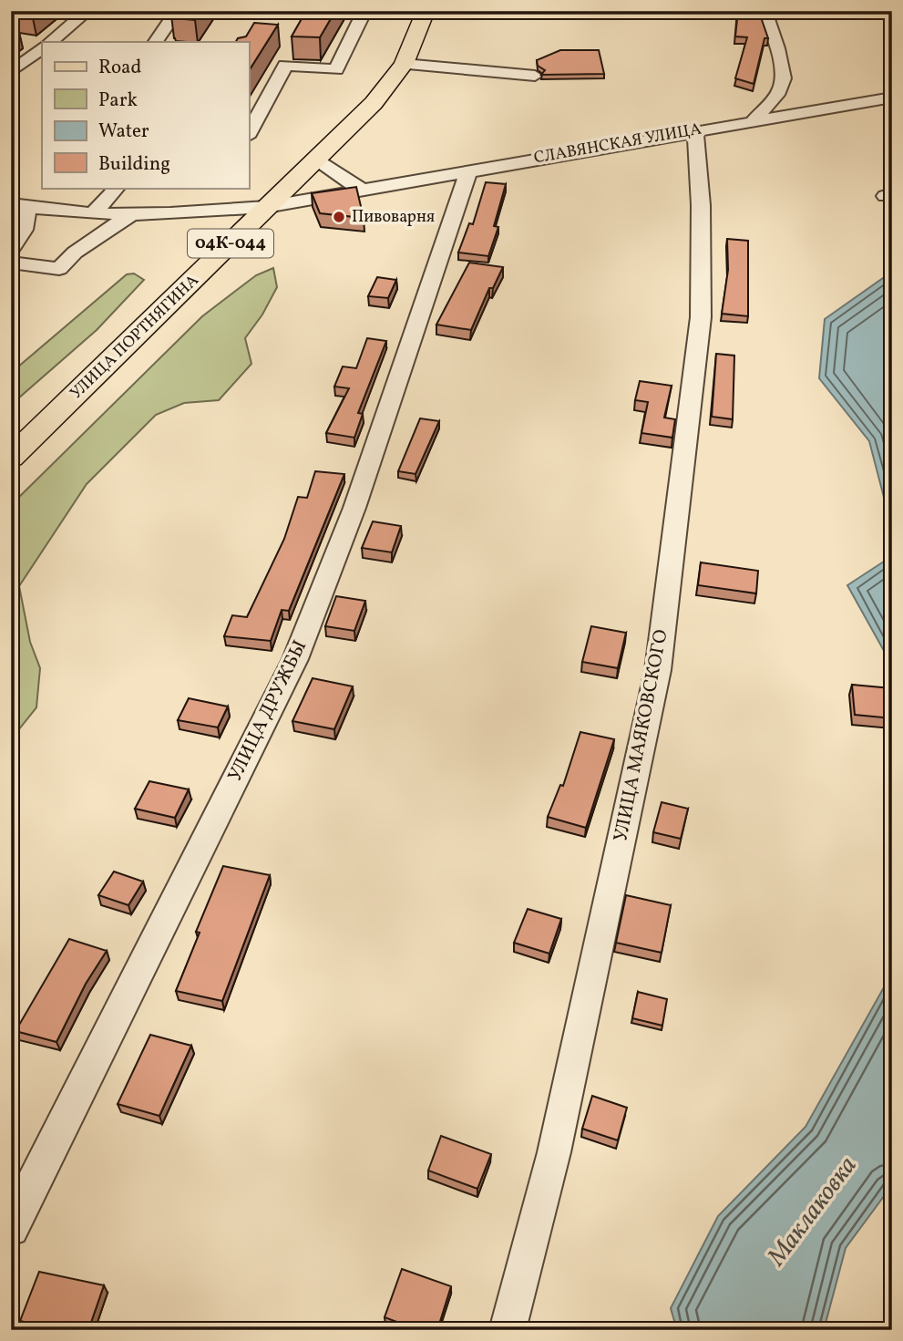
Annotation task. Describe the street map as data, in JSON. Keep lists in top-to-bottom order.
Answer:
{
  "streets": {
    "main road": ["04К-044", "УЛИЦА ПОРТНЯГИНА"],
    "street": ["СЛАВЯНСКАЯ УЛИЦА", "УЛИЦА ДРУЖБЫ", "УЛИЦА МАЯКОВСКОГО"]
  },
  "crossings": [
    ["СЛАВЯНСКАЯ УЛИЦА", "УЛИЦА ПОРТНЯГИНА"],
    ["СЛАВЯНСКАЯ УЛИЦА", "УЛИЦА ДРУЖБЫ"],
    ["СЛАВЯНСКАЯ УЛИЦА", "УЛИЦА МАЯКОВСКОГО"]
  ],
  "water": ["Маклаковка"],
  "places": ["Пивоварня"],
  "legend": [
    "Road",
    "Park",
    "Water",
    "Building"
  ]
}
